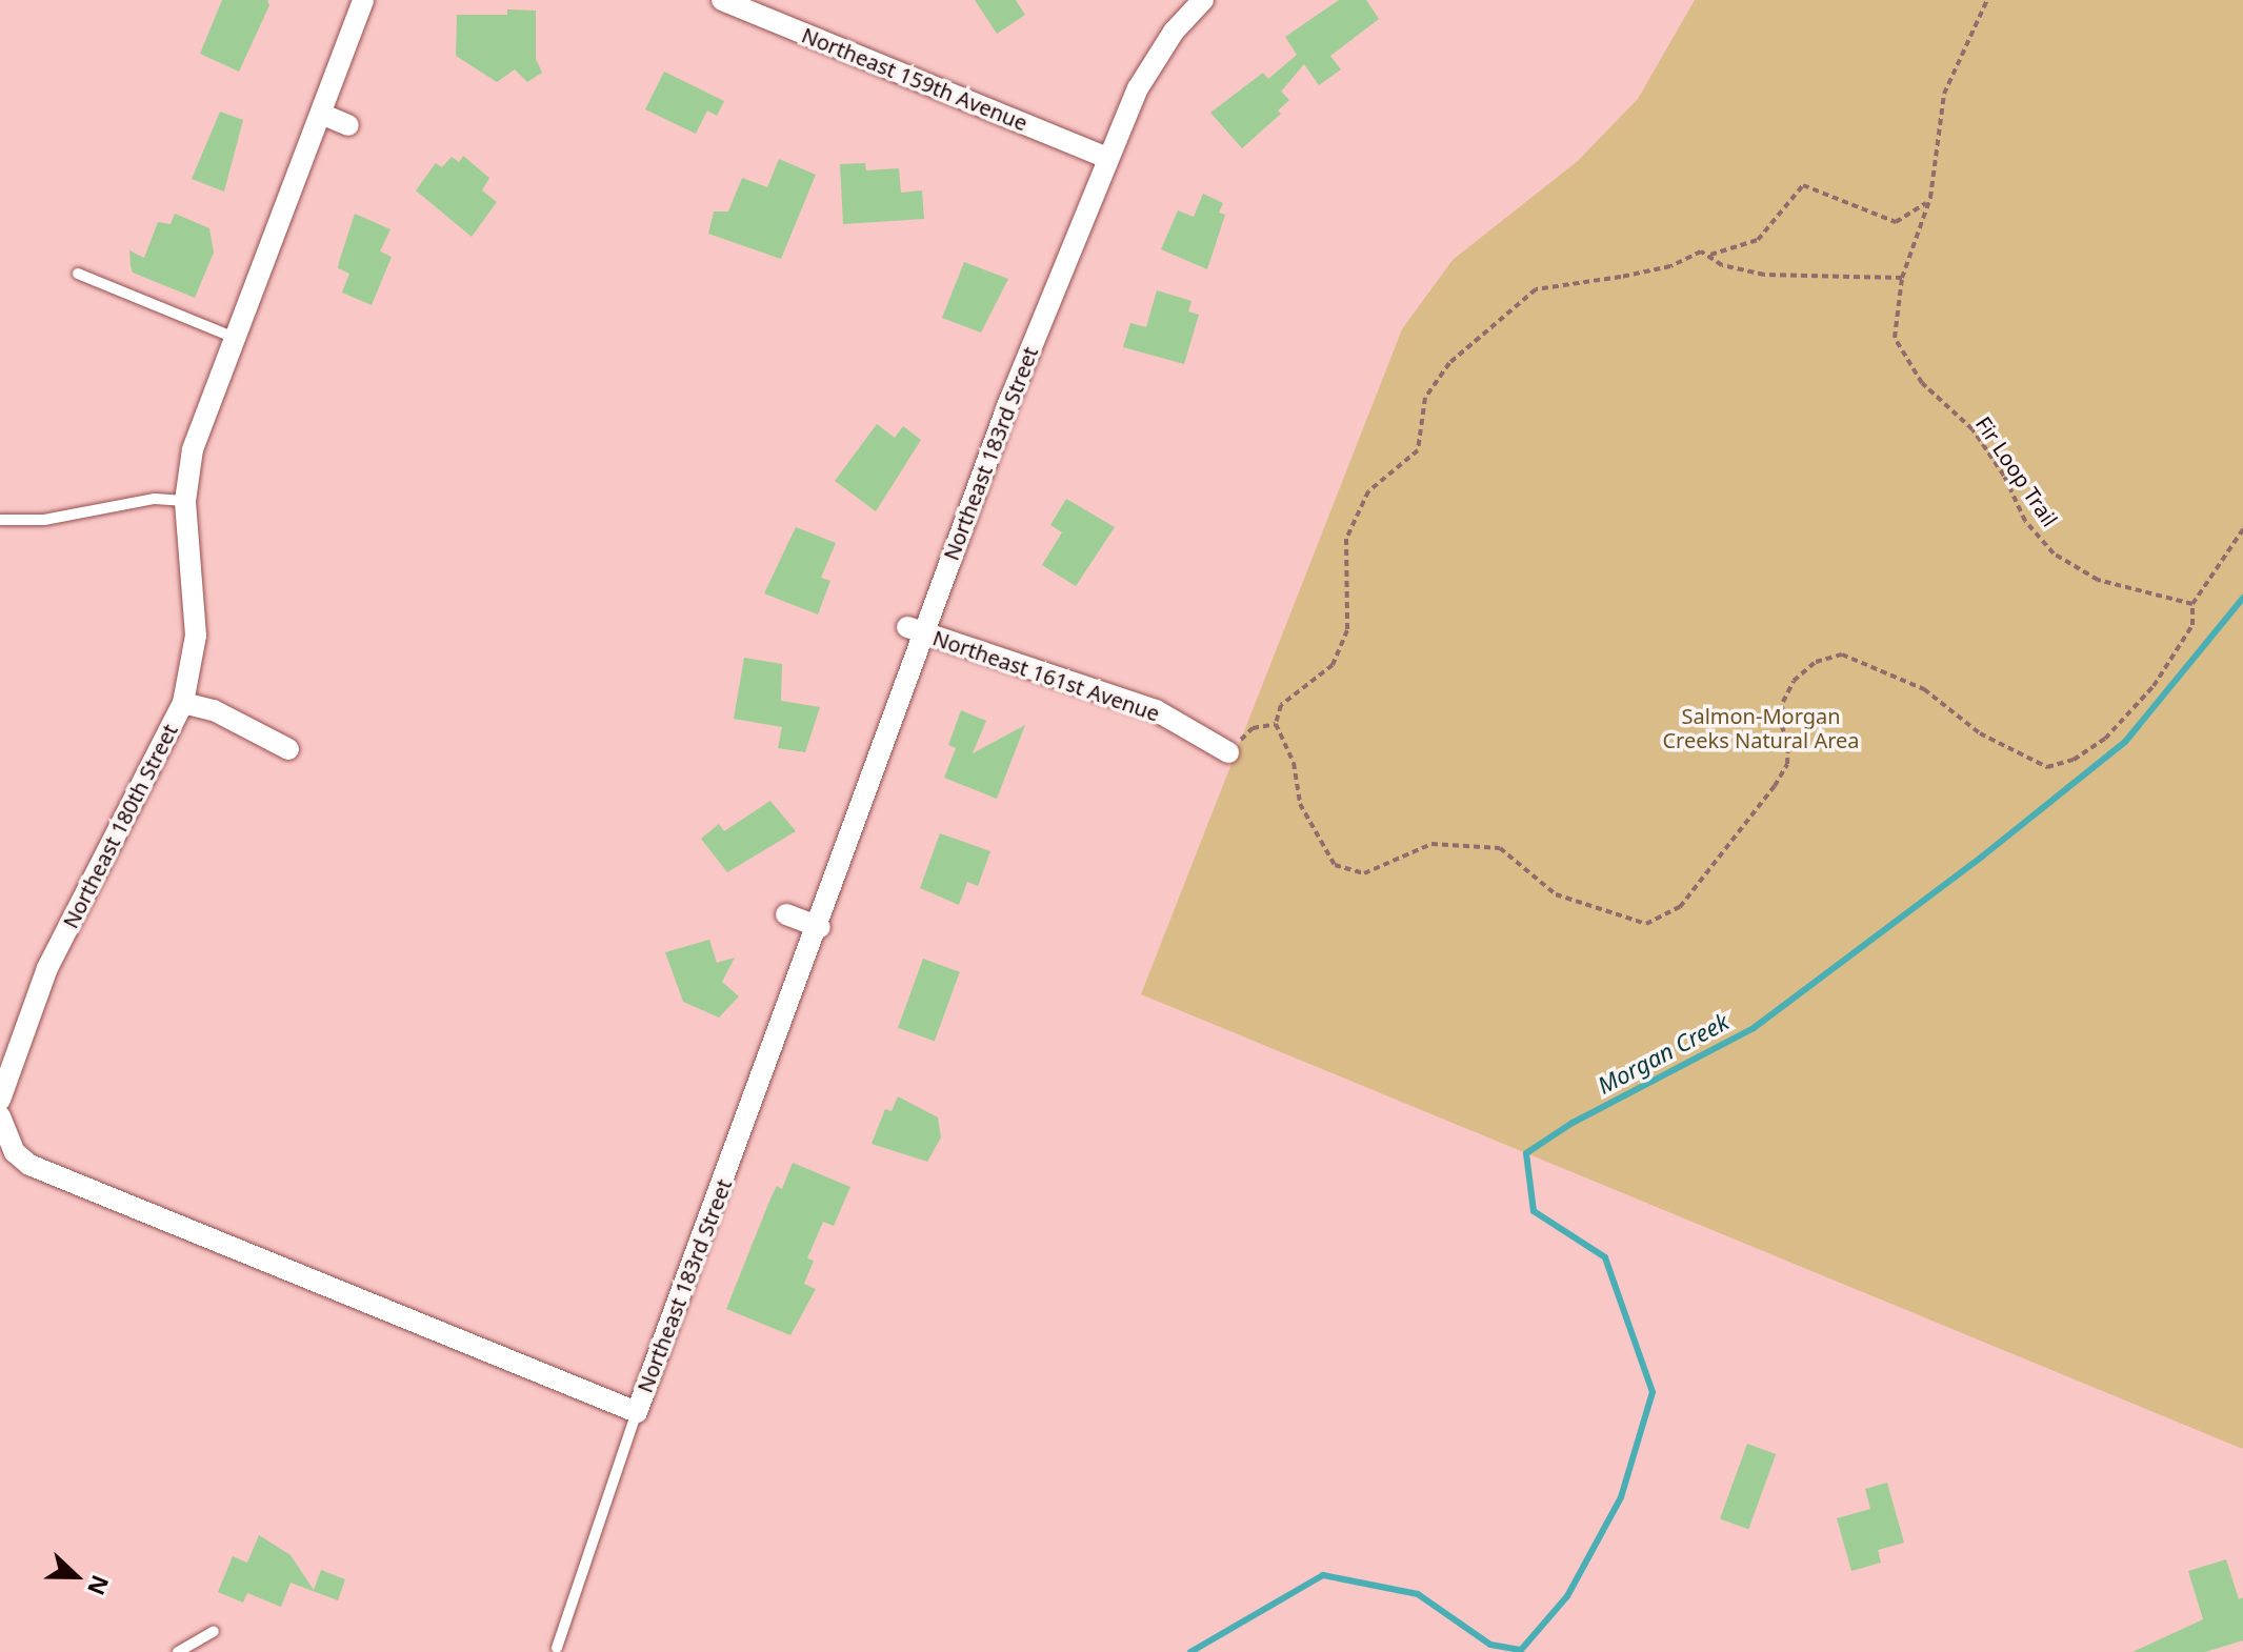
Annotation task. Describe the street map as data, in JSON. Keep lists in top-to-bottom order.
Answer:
{
  "streets": {
    "street": [
      "Northeast 159th Avenue",
      "Northeast 183rd Street",
      "Northeast 161st Avenue",
      "Northeast 180th Street"
    ],
    "path": ["Fir Loop Trail"]
  },
  "crossings": [
    ["Northeast 159th Avenue", "Northeast 183rd Street"],
    ["Northeast 183rd Street", "Northeast 161st Avenue"]
  ],
  "water": ["Morgan Creek"],
  "parks": ["Salmon-Morgan Creeks Natural Area"],
  "north": "right"
}
